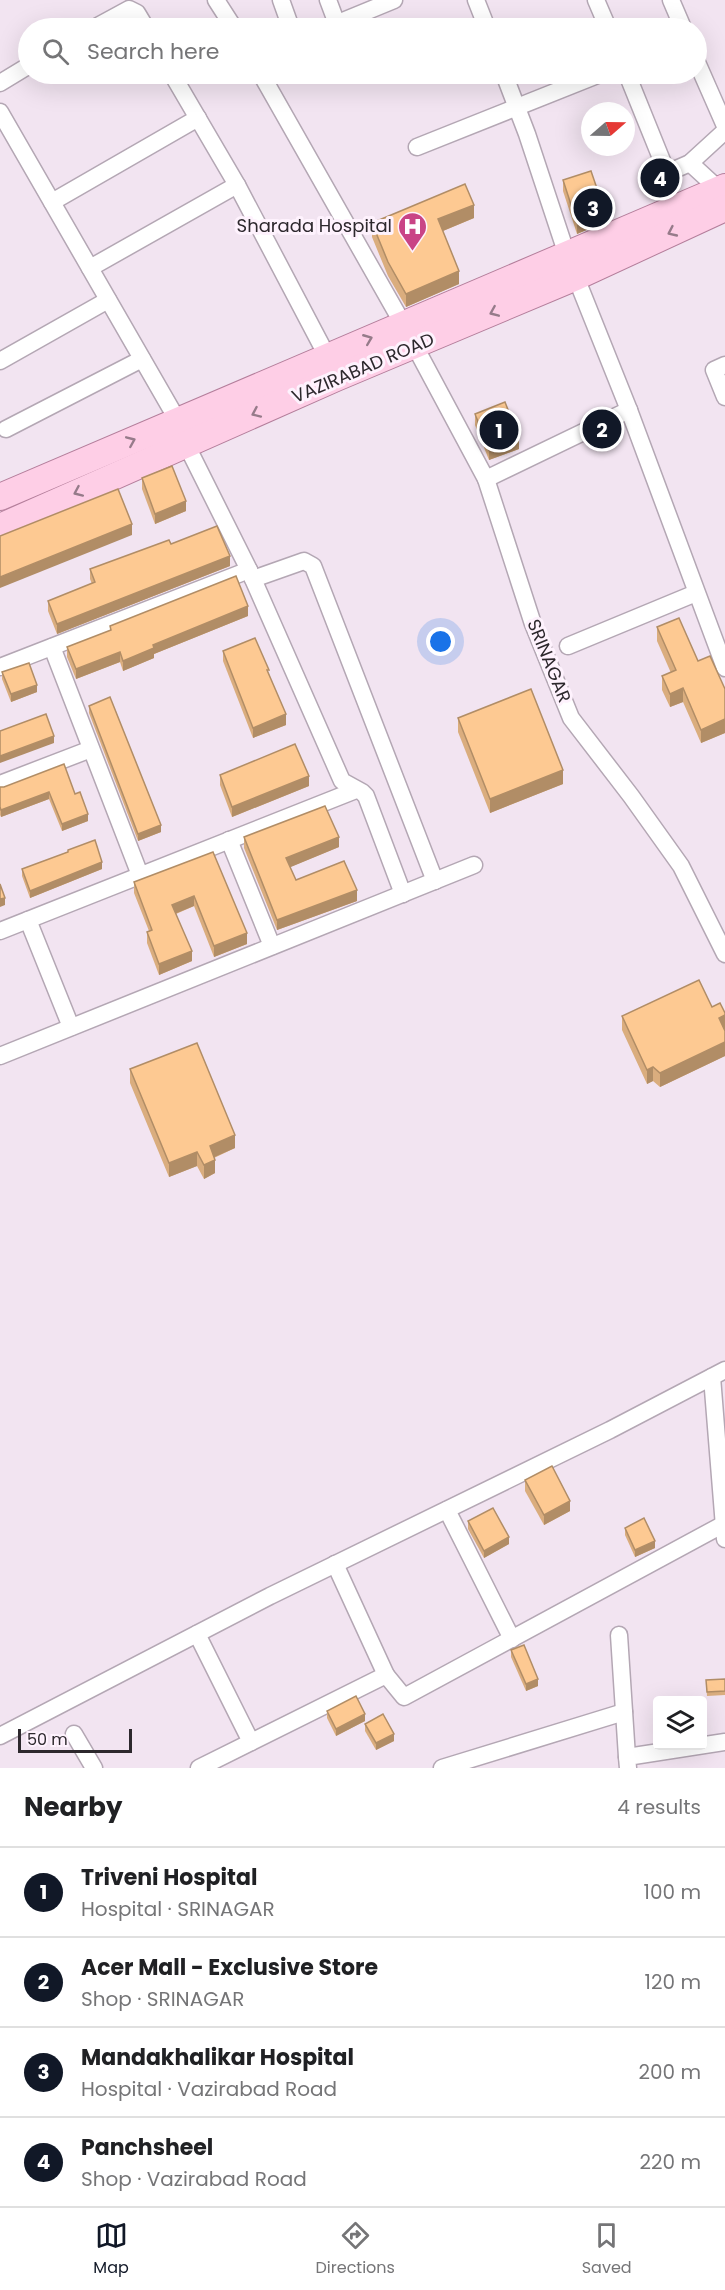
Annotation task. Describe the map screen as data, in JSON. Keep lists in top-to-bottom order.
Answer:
{
  "streets": {
    "main road": ["VAZIRABAD ROAD"],
    "street": ["SRINAGAR"]
  },
  "crossings": [
    ["VAZIRABAD ROAD", "SRINAGAR"]
  ],
  "places": {
    "hospital": ["Sharada Hospital"]
  },
  "scale_bar": "50 m",
  "north": "right",
  "page": {
    "search": "Search here",
    "pins": [
      "4",
      "3",
      "2",
      "1"
    ],
    "scale": "50 m",
    "heading": ["Nearby", "4 results"],
    "list": [
      {
        "mark": "1",
        "name": "Triveni Hospital",
        "note": "Hospital · SRINAGAR",
        "value": "100 m"
      },
      {
        "mark": "2",
        "name": "Acer Mall - Exclusive Store",
        "note": "Shop · SRINAGAR",
        "value": "120 m"
      },
      {
        "mark": "3",
        "name": "Mandakhalikar Hospital",
        "note": "Hospital · Vazirabad Road",
        "value": "200 m"
      },
      {
        "mark": "4",
        "name": "Panchsheel",
        "note": "Shop · Vazirabad Road",
        "value": "220 m"
      }
    ],
    "nav": ["Map", "Directions", "Saved"]
  }
}
